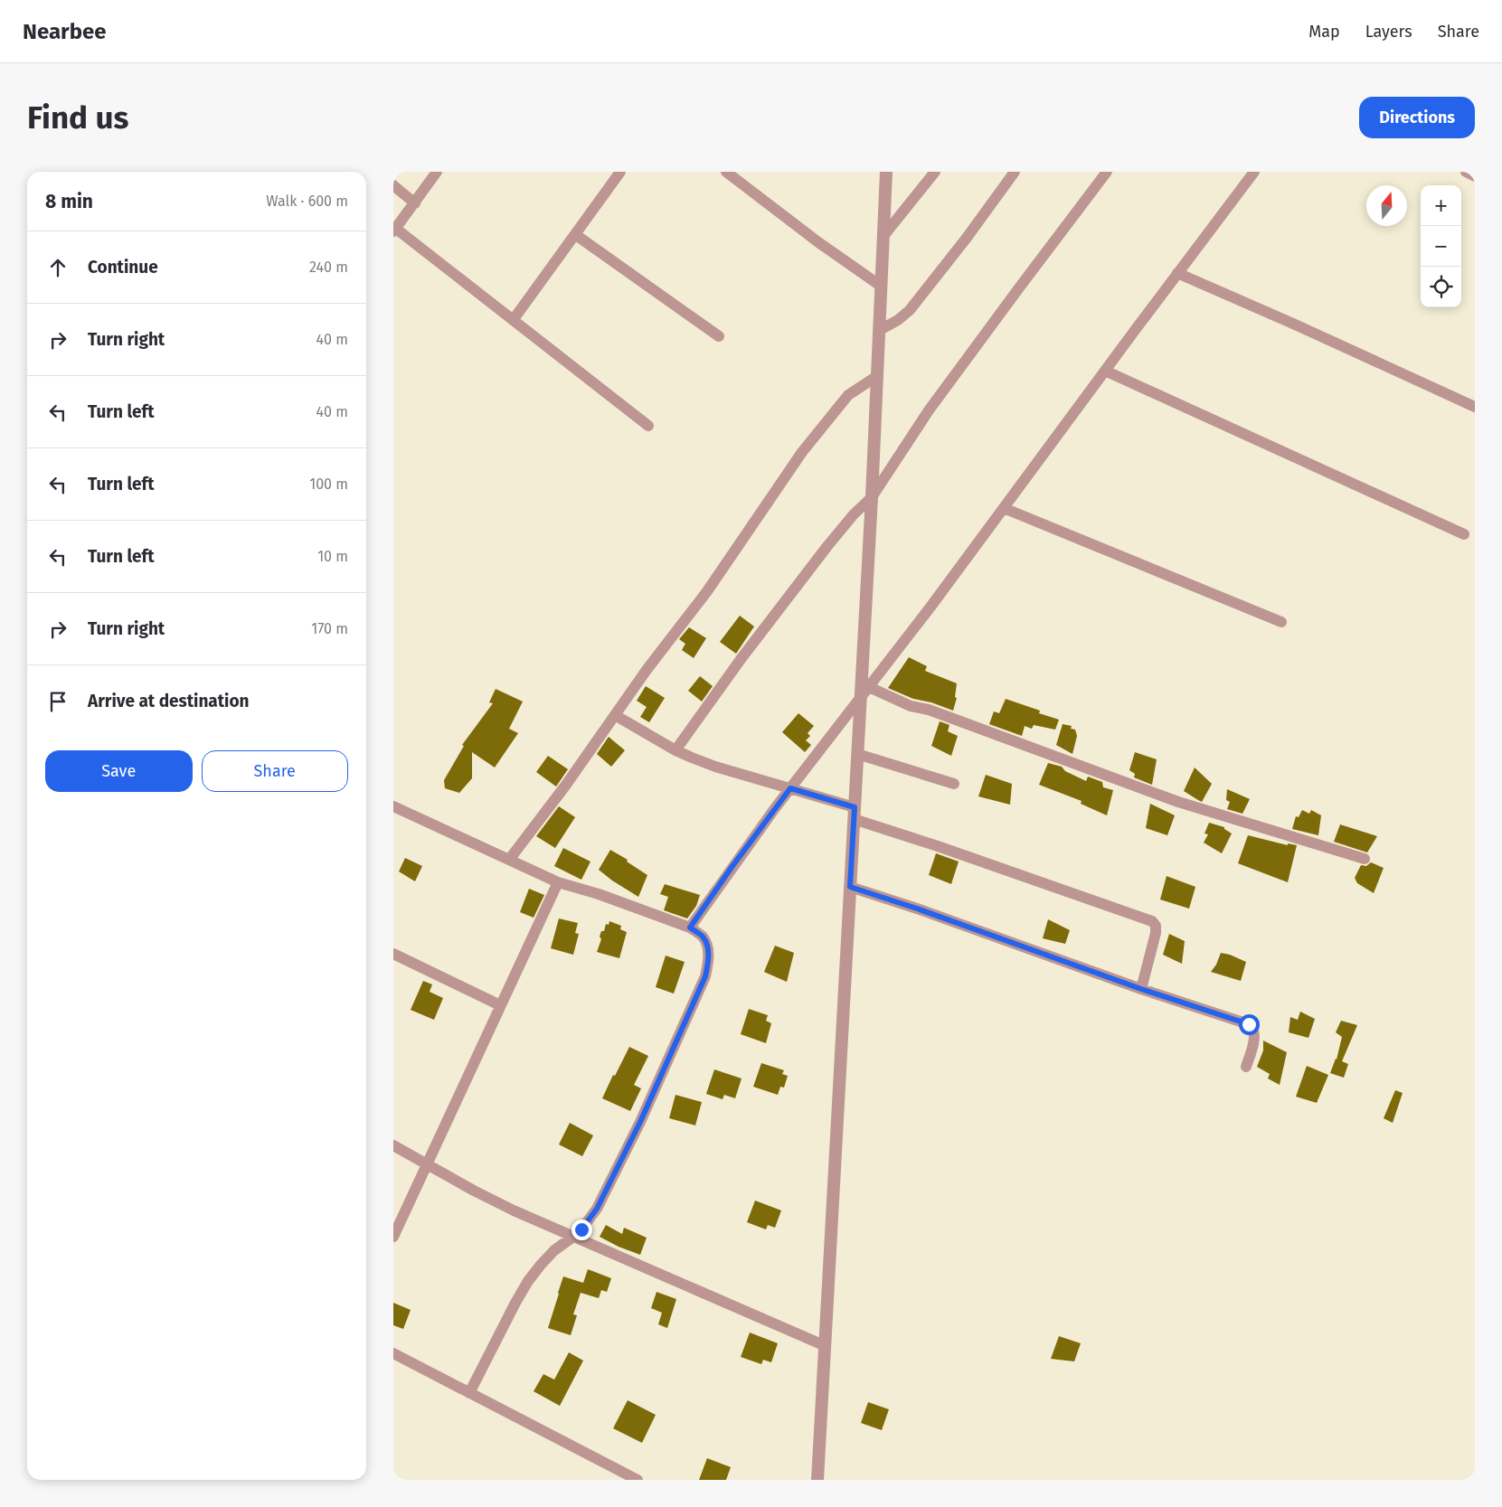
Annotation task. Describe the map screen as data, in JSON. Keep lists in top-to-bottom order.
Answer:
{
  "north": "top",
  "page": {
    "header": "Nearbee",
    "nav": ["Map", "Layers", "Share"],
    "buttons": [
      "Directions",
      ["Save", "Share"]
    ],
    "title": "Find us",
    "heading": ["8 min", "Walk · 600 m"],
    "map_buttons": ["+", "−"],
    "list": [
      ["Continue", "240 m"],
      ["Turn right", "40 m"],
      ["Turn left", "40 m"],
      ["Turn left", "100 m"],
      ["Turn left", "10 m"],
      ["Turn right", "170 m"],
      "Arrive at destination"
    ]
  }
}
